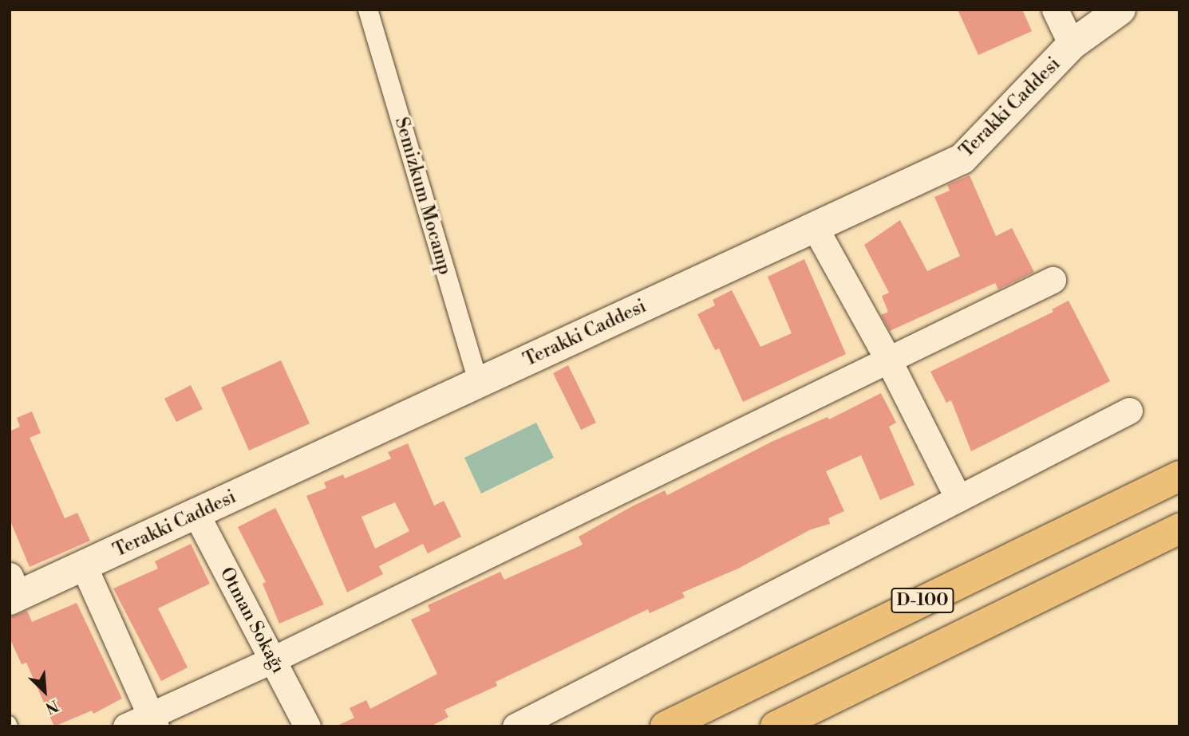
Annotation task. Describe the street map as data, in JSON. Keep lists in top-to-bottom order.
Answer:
{
  "streets": {
    "highway": ["D-100"],
    "street": ["Terakki Caddesi", "Semizkum Mocamp", "Otman Sokağı"]
  },
  "crossings": [
    ["Terakki Caddesi", "Semizkum Mocamp"],
    ["Terakki Caddesi", "Otman Sokağı"]
  ],
  "north": "bottom right"
}
